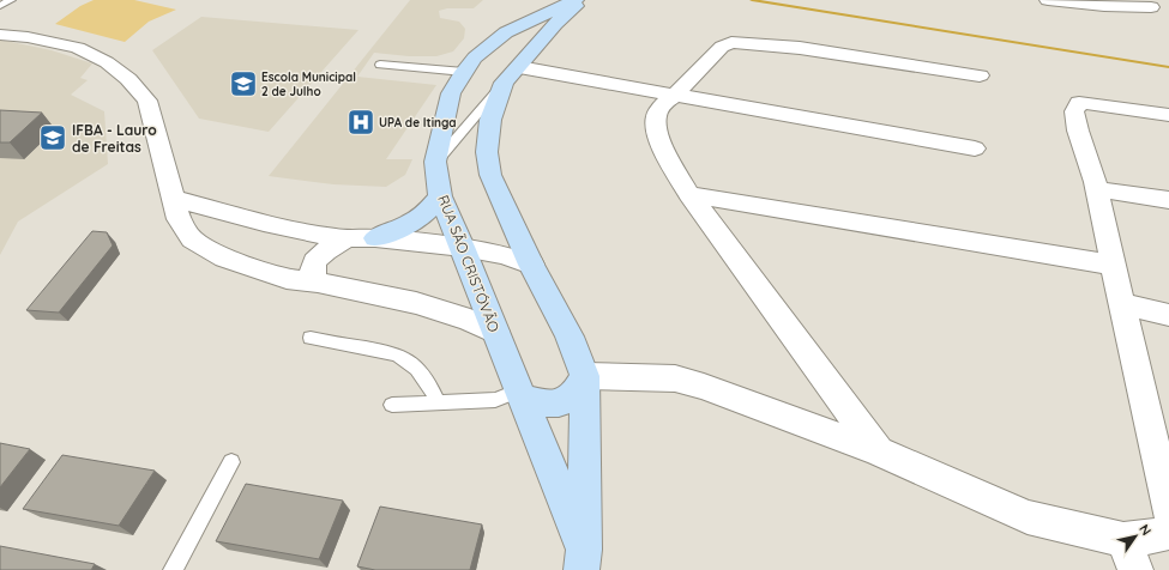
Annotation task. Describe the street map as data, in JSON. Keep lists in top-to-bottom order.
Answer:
{
  "streets": {
    "main road": ["RUA SÃO CRISTÓVÃO"]
  },
  "places": {
    "school or university": ["Escola Municipal 2 de Julho", "IFBA - Lauro de Freitas"],
    "hospital": ["UPA de Itinga"]
  },
  "north": "top right"
}
